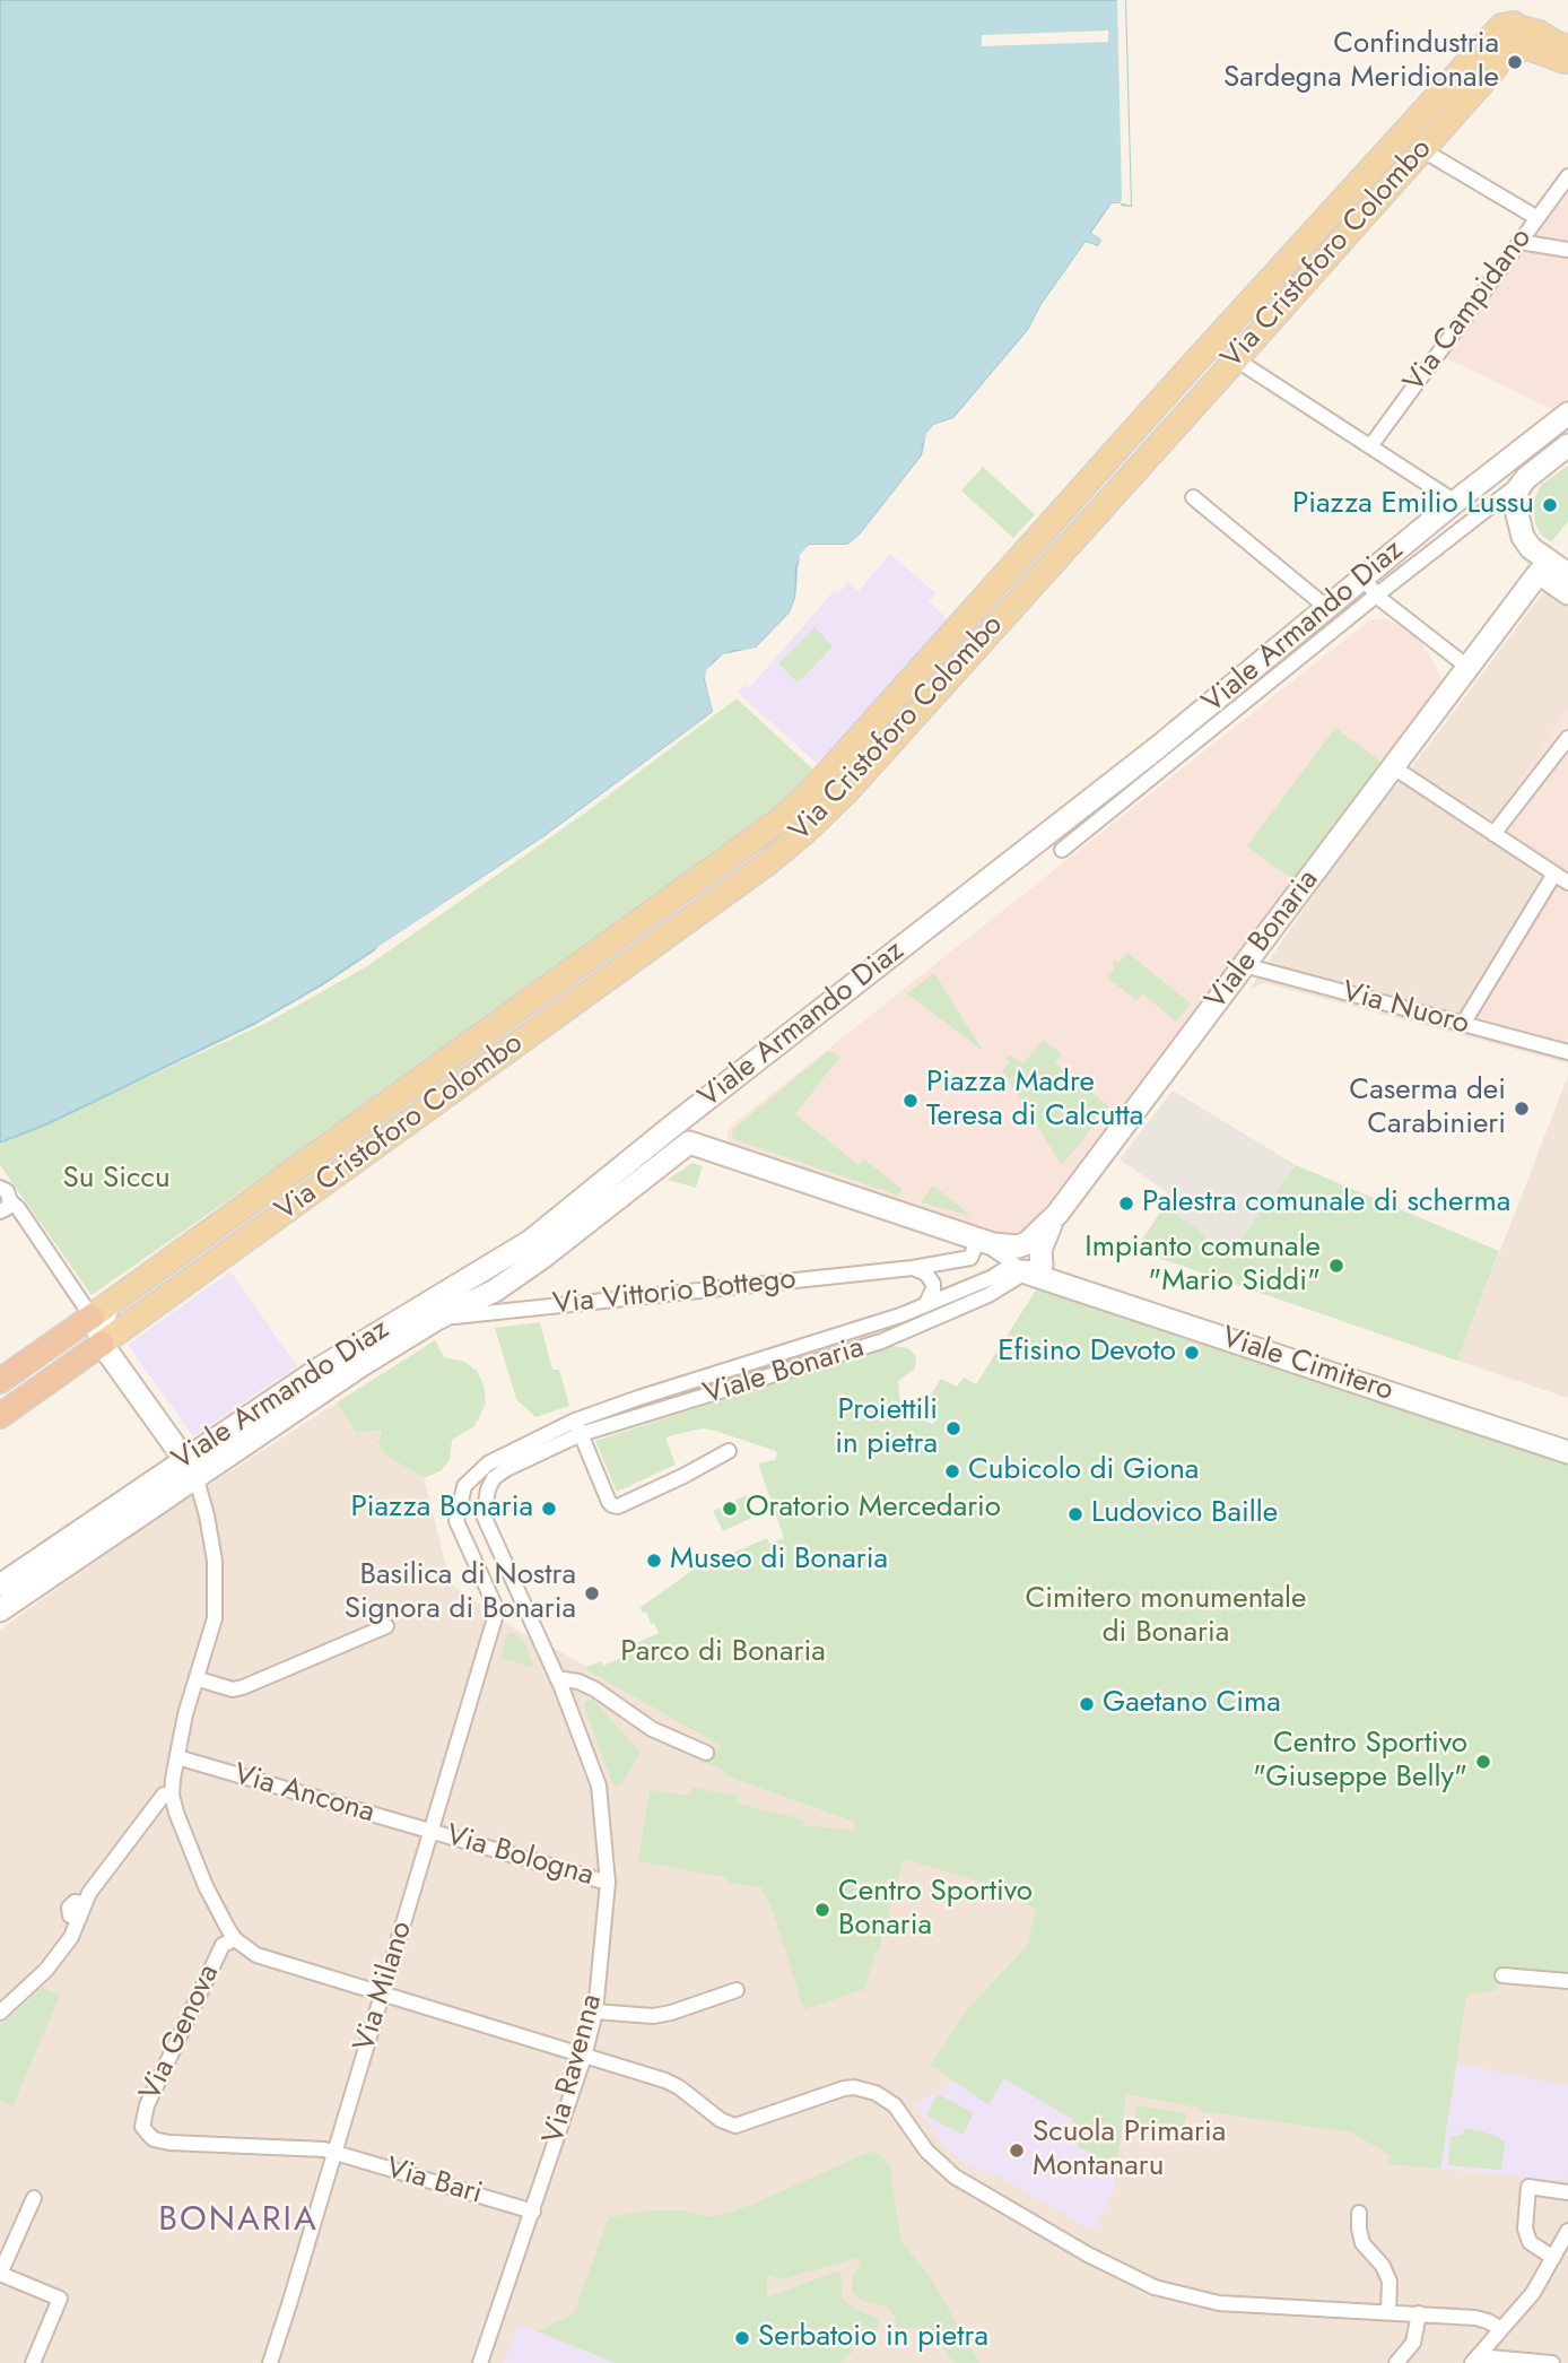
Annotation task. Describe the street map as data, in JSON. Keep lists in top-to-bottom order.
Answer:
{
  "streets": {
    "main road": [
      "Via Cristoforo Colombo",
      "Viale Armando Diaz",
      "Viale Bonaria",
      "Viale Cimitero"
    ],
    "street": [
      "Via Campidano",
      "Via Nuoro",
      "Via Vittorio Bottego",
      "Via Ancona",
      "Via Bologna",
      "Via Milano",
      "Via Genova",
      "Via Ravenna",
      "Via Bari"
    ]
  },
  "crossings": [
    ["Viale Armando Diaz", "Via Vittorio Bottego"],
    ["Viale Bonaria", "Via Nuoro"],
    ["Viale Bonaria", "Viale Cimitero"],
    ["Via Vittorio Bottego", "Viale Cimitero"],
    ["Via Ancona", "Via Bologna"],
    ["Via Ancona", "Via Milano"],
    ["Via Bologna", "Via Milano"],
    ["Via Bologna", "Via Ravenna"],
    ["Via Milano", "Via Genova"],
    ["Via Milano", "Via Bari"],
    ["Via Genova", "Via Bari"],
    ["Via Ravenna", "Via Bari"]
  ],
  "districts": ["BONARIA"],
  "parks": ["Su Siccu", "Cimitero monumentale di Bonaria", "Parco di Bonaria"],
  "places": [
    "Confindustria Sardegna Meridionale",
    "Piazza Emilio Lussu",
    "Piazza Madre Teresa di Calcutta",
    "Caserma dei Carabinieri",
    "Palestra comunale di scherma",
    "Impianto comunale \"Mario Siddi\"",
    "Efisino Devoto",
    "Proiettili in pietra",
    "Cubicolo di Giona",
    "Piazza Bonaria",
    "Oratorio Mercedario",
    "Ludovico Baille",
    "Museo di Bonaria",
    "Basilica di Nostra Signora di Bonaria",
    "Gaetano Cima",
    "Centro Sportivo \"Giuseppe Belly\"",
    "Centro Sportivo Bonaria",
    "Scuola Primaria Montanaru",
    "Serbatoio in pietra"
  ]
}
